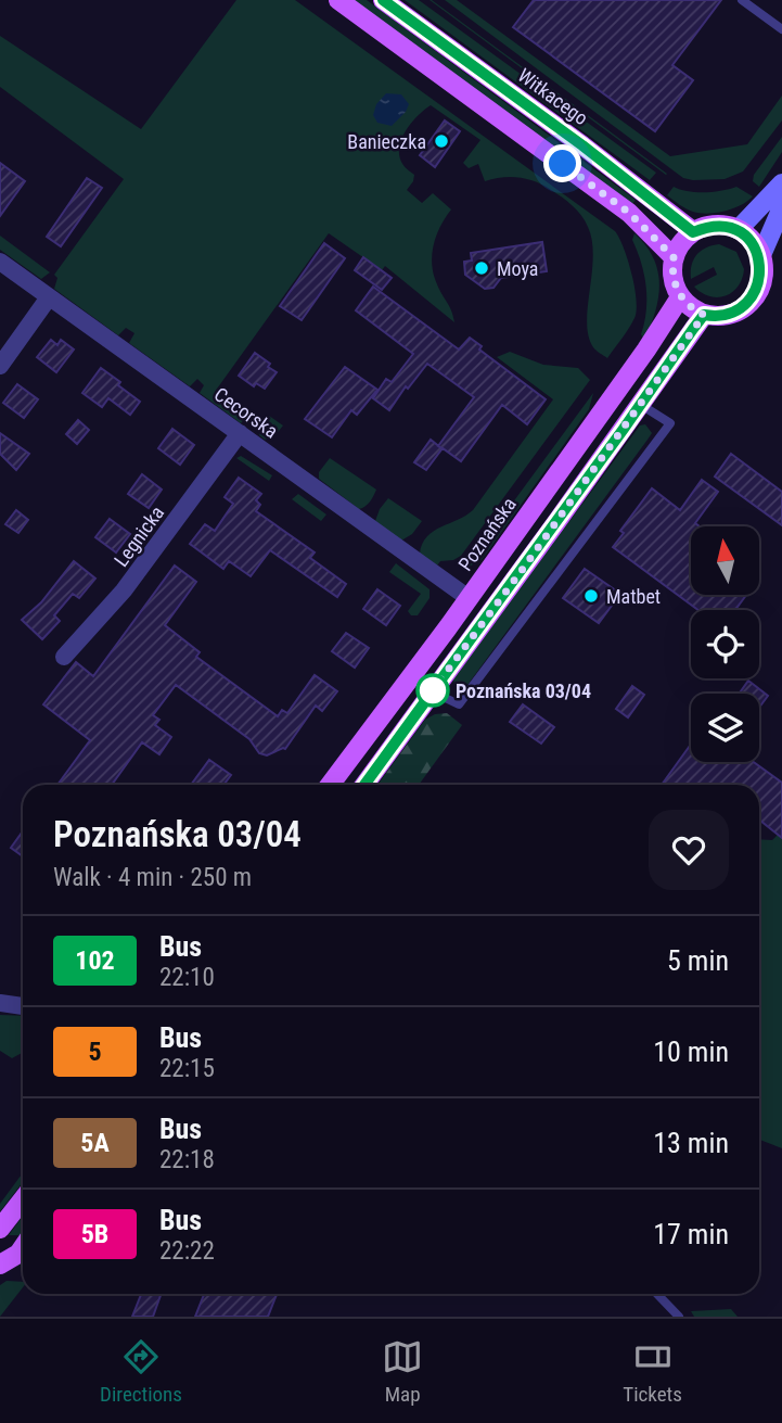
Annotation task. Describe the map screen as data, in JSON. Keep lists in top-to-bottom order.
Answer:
{
  "streets": {
    "main road": ["Witkacego", "Poznańska"],
    "street": ["Cecorska", "Legnicka"]
  },
  "crossings": [
    ["Witkacego", "Poznańska"],
    ["Cecorska", "Poznańska"],
    ["Cecorska", "Legnicka"]
  ],
  "places": [
    "Banieczka",
    "Moya",
    "Matbet",
    "Poznańska 03/04"
  ],
  "lines": ["bus line 102"],
  "north": "top",
  "page": {
    "heading": ["Poznańska 03/04", "Walk · 4 min · 250 m"],
    "list": [
      {
        "mark": "102",
        "name": "Bus",
        "note": "22:10",
        "value": "5 min"
      },
      {
        "mark": "5",
        "name": "Bus",
        "note": "22:15",
        "value": "10 min"
      },
      {
        "mark": "5A",
        "name": "Bus",
        "note": "22:18",
        "value": "13 min"
      },
      {
        "mark": "5B",
        "name": "Bus",
        "note": "22:22",
        "value": "17 min"
      }
    ],
    "tabs": ["Directions", "Map", "Tickets"]
  }
}
